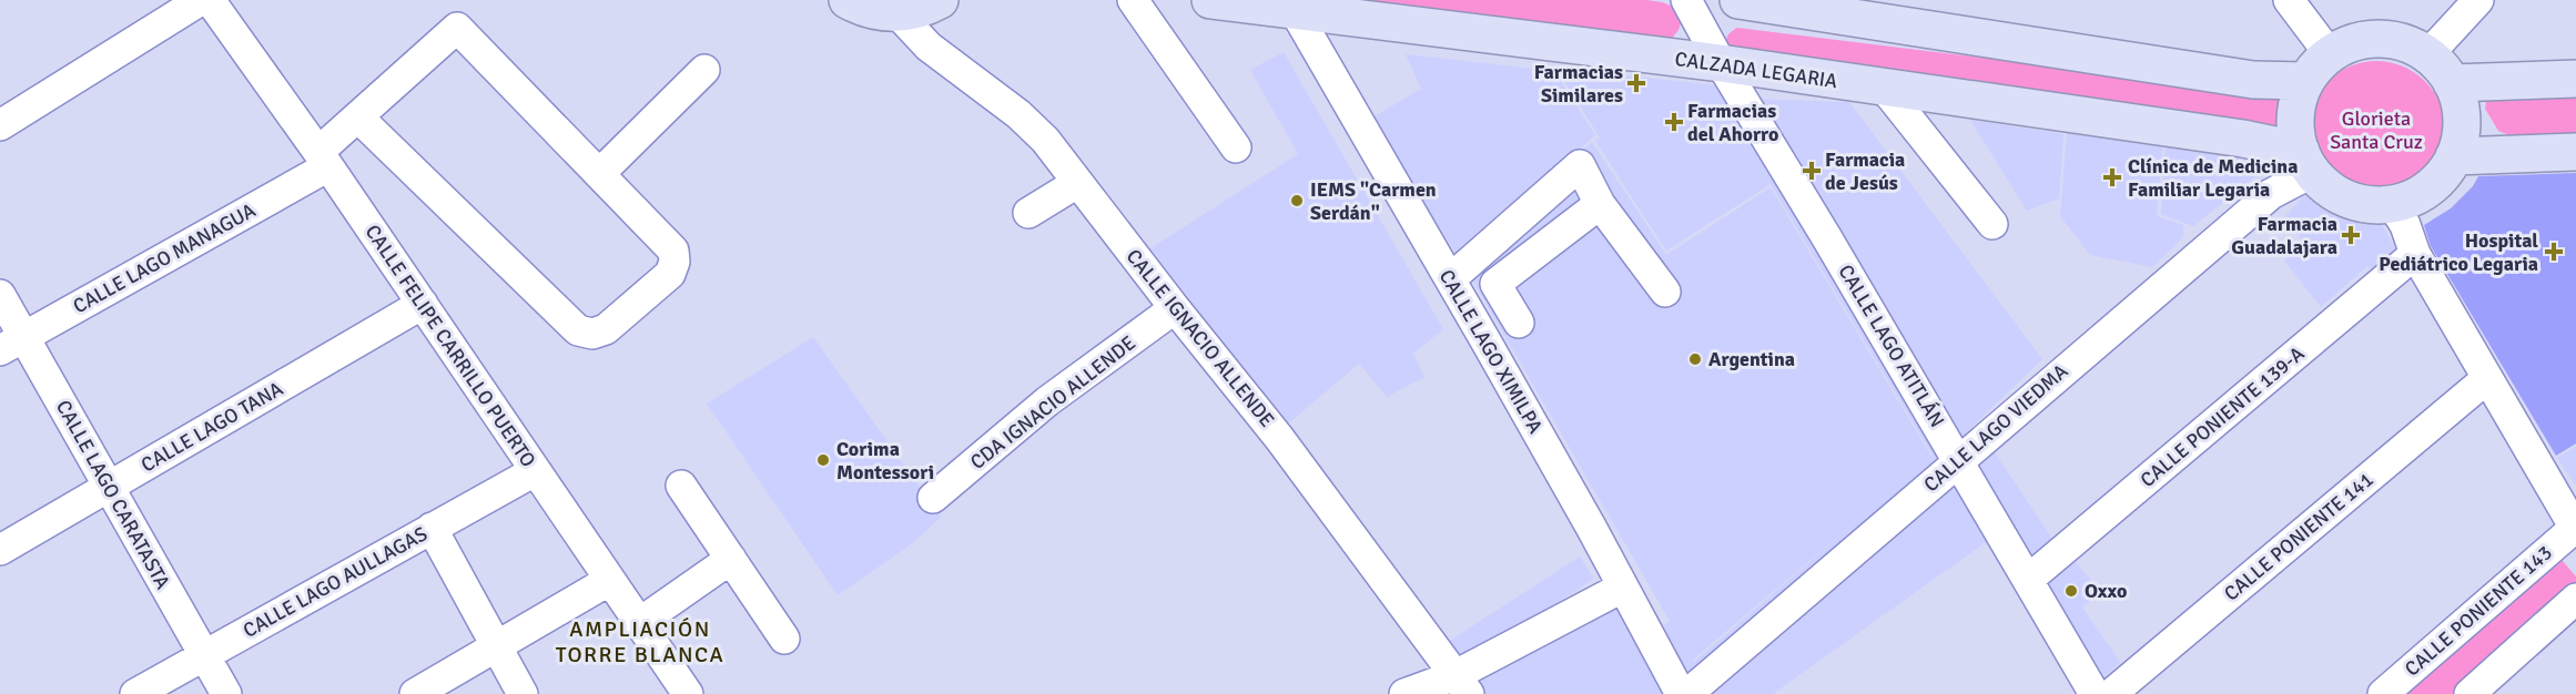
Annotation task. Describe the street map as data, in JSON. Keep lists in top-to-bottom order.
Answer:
{
  "streets": {
    "main road": ["CALZADA LEGARIA"],
    "street": [
      "CALLE LAGO MANAGUA",
      "CALLE IGNACIO ALLENDE",
      "CALLE FELIPE CARRILLO PUERTO",
      "CALLE LAGO ATITLÁN",
      "CALLE LAGO XIMILPA",
      "CDA IGNACIO ALLENDE",
      "CALLE PONIENTE 139-A",
      "CALLE LAGO TANA",
      "CALLE LAGO VIEDMA",
      "CALLE LAGO CARATASTA",
      "CALLE PONIENTE 141",
      "CALLE LAGO AULLAGAS",
      "CALLE PONIENTE 143"
    ]
  },
  "crossings": [
    ["CALZADA LEGARIA", "CALLE LAGO ATITLÁN"],
    ["CALZADA LEGARIA", "CALLE LAGO XIMILPA"],
    ["CALZADA LEGARIA", "CALLE LAGO VIEDMA"],
    ["CALLE LAGO MANAGUA", "CALLE FELIPE CARRILLO PUERTO"],
    ["CALLE LAGO MANAGUA", "CALLE LAGO CARATASTA"],
    ["CALLE IGNACIO ALLENDE", "CDA IGNACIO ALLENDE"],
    ["CALLE FELIPE CARRILLO PUERTO", "CALLE LAGO TANA"],
    ["CALLE FELIPE CARRILLO PUERTO", "CALLE LAGO AULLAGAS"],
    ["CALLE LAGO ATITLÁN", "CALLE PONIENTE 139-A"],
    ["CALLE LAGO ATITLÁN", "CALLE LAGO VIEDMA"],
    ["CALLE LAGO TANA", "CALLE LAGO CARATASTA"],
    ["CALLE LAGO CARATASTA", "CALLE LAGO AULLAGAS"]
  ],
  "districts": ["AMPLIACIÓN TORRE BLANCA"],
  "parks": ["Glorieta Santa Cruz"],
  "places": {
    "health": [
      "Farmacias Similares",
      "Farmacias del Ahorro",
      "Farmacia de Jesús",
      "Clínica de Medicina Familiar Legaria",
      "Farmacia Guadalajara",
      "Hospital Pediátrico Legaria"
    ],
    "other": [
      "IEMS \"Carmen Serdán\"",
      "Argentina",
      "Corima Montessori",
      "Oxxo"
    ]
  }
}
